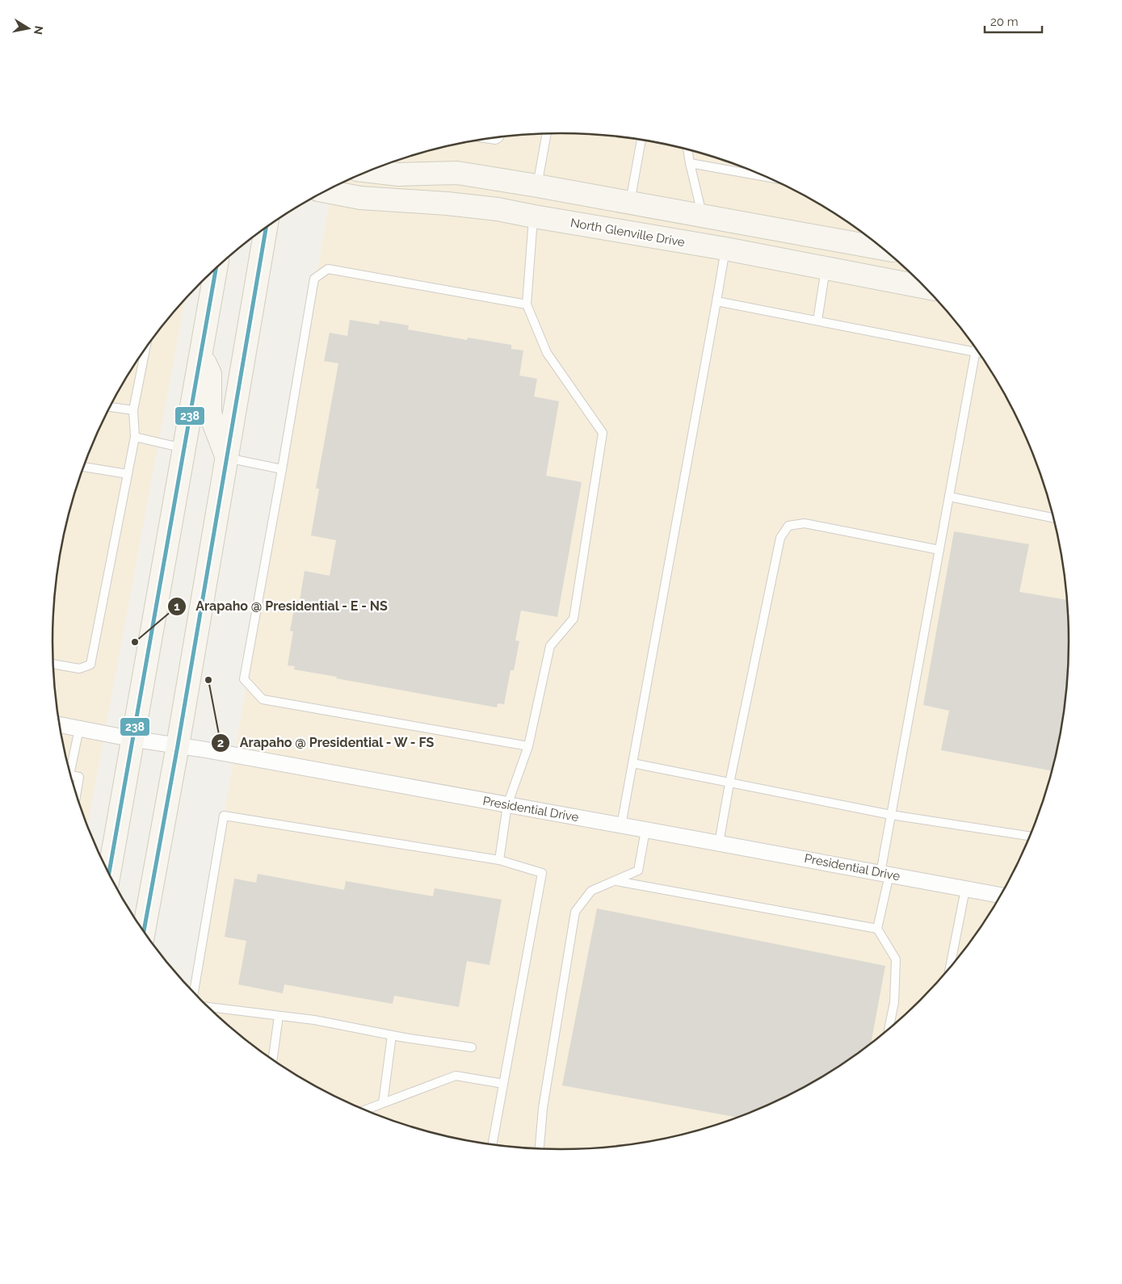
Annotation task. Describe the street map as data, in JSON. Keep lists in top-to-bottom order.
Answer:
{
  "streets": {
    "main road": ["North Glenville Drive"],
    "street": ["Presidential Drive"]
  },
  "places": ["Arapaho @ Presidential - E - NS", "Arapaho @ Presidential - W - FS"],
  "lines": ["transit line 238"],
  "scale_bar": "20 m",
  "north": "right"
}
